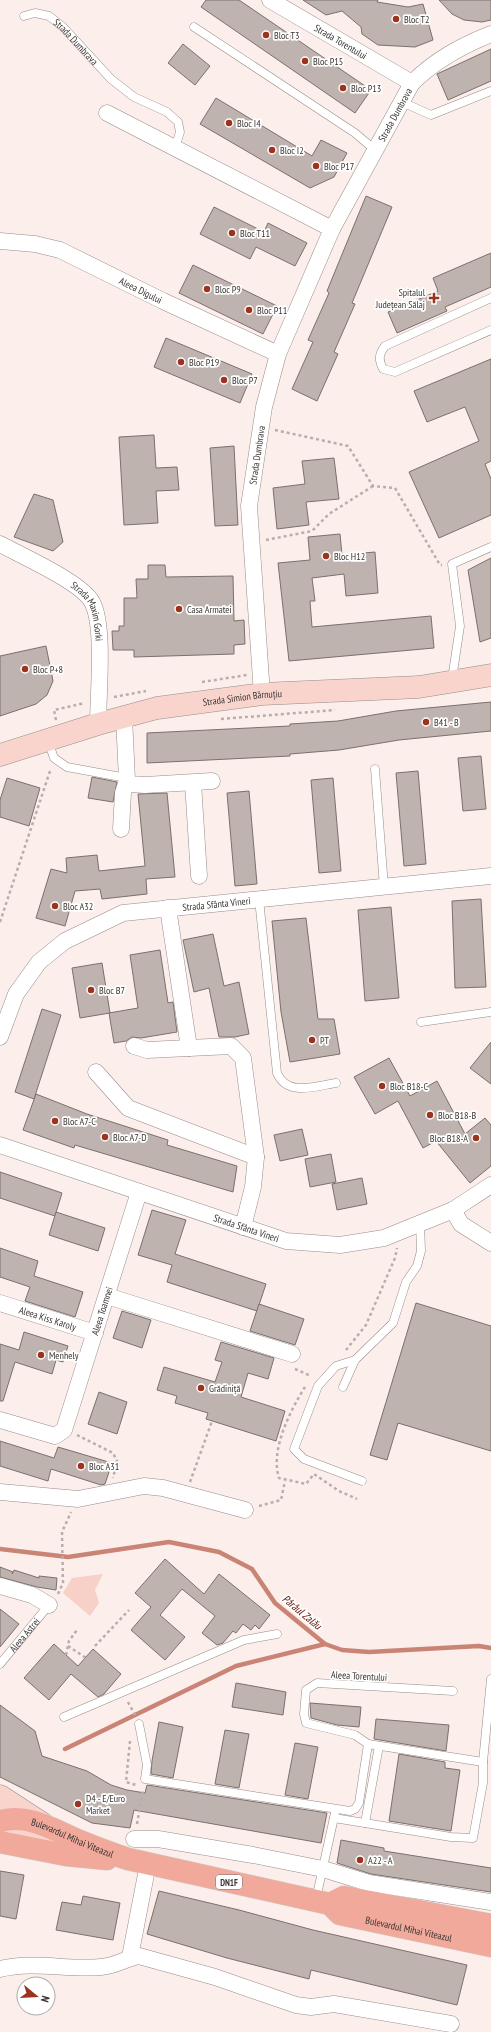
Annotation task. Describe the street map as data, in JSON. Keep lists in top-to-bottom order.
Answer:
{
  "streets": {
    "main road": ["Bulevardul Mihai Viteazul", "DN1F"],
    "street": [
      "Strada Torentului",
      "Strada Dumbrava",
      "Aleea Digului",
      "Strada Maxim Gorki",
      "Strada Simion Bărnuțiu",
      "Strada Sfânta Vineri",
      "Aleea Toamnei",
      "Aleea Kiss Karoly"
    ],
    "lane": ["Aleea Astrei", "Aleea Torentului"]
  },
  "crossings": [
    ["Strada Torentului", "Strada Dumbrava"],
    ["Strada Dumbrava", "Aleea Digului"],
    ["Strada Dumbrava", "Strada Simion Bărnuțiu"],
    ["Strada Maxim Gorki", "Strada Simion Bărnuțiu"],
    ["Strada Sfânta Vineri", "Aleea Toamnei"],
    ["Aleea Toamnei", "Aleea Kiss Karoly"],
    ["Bulevardul Mihai Viteazul", "DN1F"]
  ],
  "water": ["Pârâul Zalău"],
  "places": {
    "other": [
      "Bloc T2",
      "Bloc T3",
      "Bloc P15",
      "Bloc P13",
      "Bloc I4",
      "Bloc I2",
      "Bloc P17",
      "Bloc T11",
      "Bloc P9",
      "Bloc P11",
      "Bloc P19",
      "Bloc P7",
      "Bloc H12",
      "Casa Armatei",
      "Bloc P+8",
      "B41 - B",
      "Bloc A32",
      "Bloc B7",
      "PT",
      "Bloc B18-C",
      "Bloc B18-B",
      "Bloc A7-C",
      "Bloc A7-D",
      "Bloc B18-A",
      "Menhely",
      "Grădiniță",
      "Bloc A31",
      "D4 - E/Euro Market",
      "A22 - A"
    ],
    "health": ["Spitalul Județean Sălaj"]
  },
  "north": "right"
}
